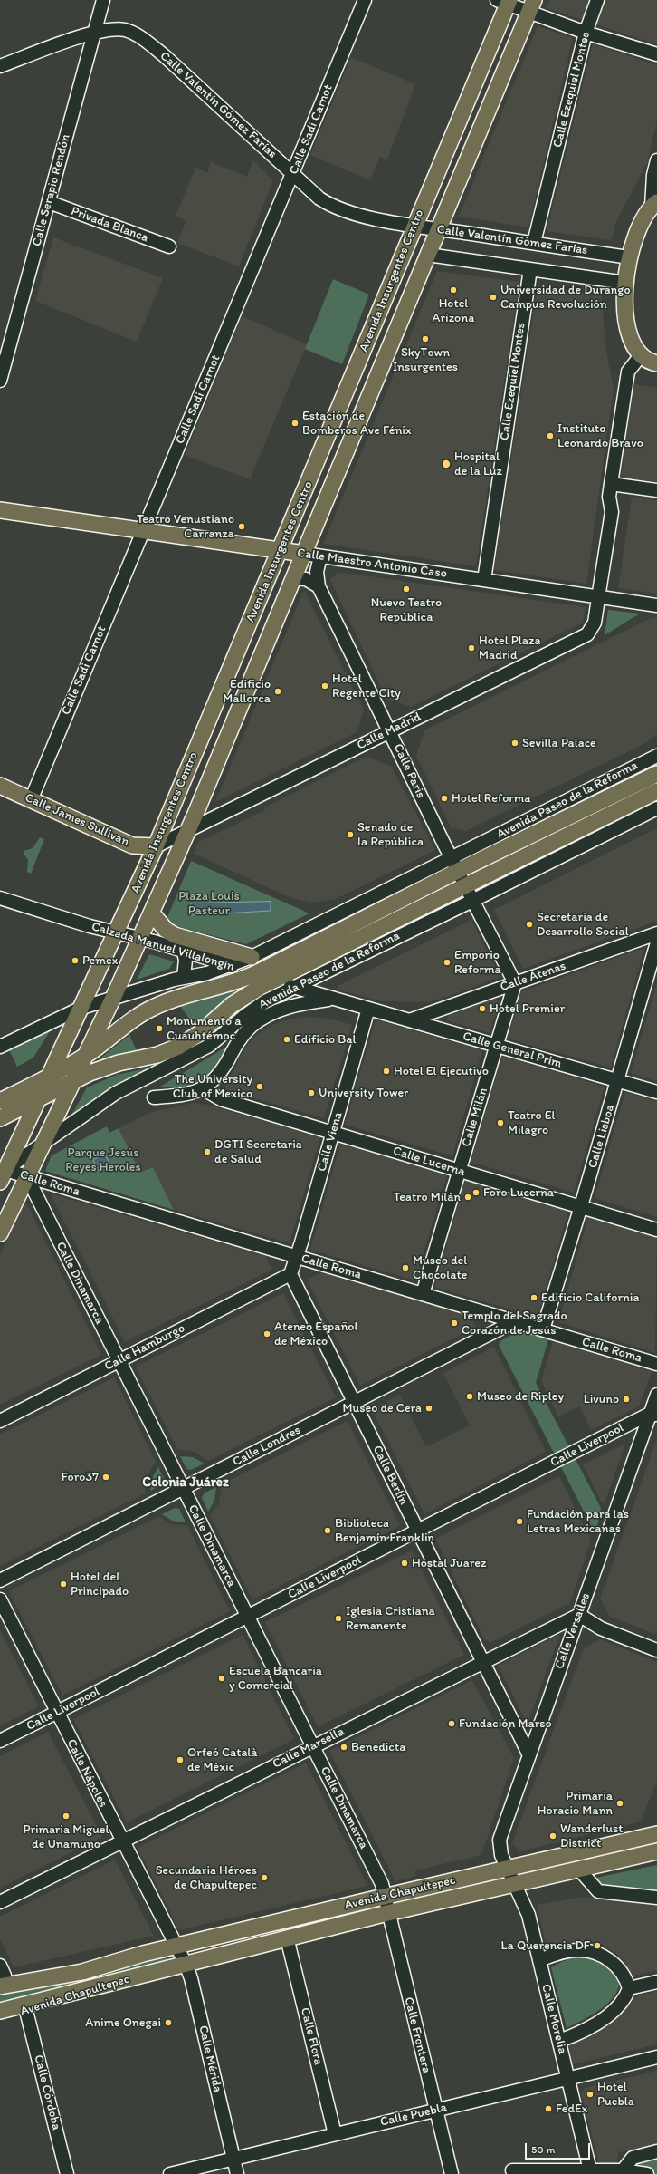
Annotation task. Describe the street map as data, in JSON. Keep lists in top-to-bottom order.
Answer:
{
  "streets": {
    "main road": [
      "Avenida Insurgentes Centro",
      "Calle Maestro Antonio Caso",
      "Avenida Paseo de la Reforma",
      "Calle James Sullivan",
      "Avenida Chapultepec"
    ],
    "street": [
      "Calle Ezequiel Montes",
      "Calle Valentín Gómez Farías",
      "Calle Sadi Carnot",
      "Calle Serapio Rendón",
      "Privada Blanca",
      "Calle Madrid",
      "Calle Paris",
      "Calzada Manuel Villalongín",
      "Calle Atenas",
      "Calle General Prim",
      "Calle Milán",
      "Calle Lisboa",
      "Calle Viena",
      "Calle Lucerna",
      "Calle Roma",
      "Calle Dinamarca",
      "Calle Hamburgo",
      "Calle Liverpool",
      "Calle Londres",
      "Calle Berlín",
      "Calle Versalles",
      "Calle Marsella",
      "Calle Nápoles",
      "Calle Morelia",
      "Calle Frontera",
      "Calle Flora",
      "Calle Mérida",
      "Calle Córdoba",
      "Calle Puebla"
    ]
  },
  "crossings": [
    ["Calle Ezequiel Montes", "Calle Valentín Gómez Farías"],
    ["Calle Ezequiel Montes", "Calle Maestro Antonio Caso"],
    ["Calle Valentín Gómez Farías", "Calle Sadi Carnot"],
    ["Calle Valentín Gómez Farías", "Calle Serapio Rendón"],
    ["Calle Valentín Gómez Farías", "Avenida Insurgentes Centro"],
    ["Calle Sadi Carnot", "Calle Maestro Antonio Caso"],
    ["Calle Sadi Carnot", "Calle James Sullivan"],
    ["Calle Serapio Rendón", "Privada Blanca"],
    ["Avenida Insurgentes Centro", "Calle Maestro Antonio Caso"],
    ["Avenida Insurgentes Centro", "Calle Madrid"],
    ["Avenida Insurgentes Centro", "Avenida Paseo de la Reforma"],
    ["Avenida Insurgentes Centro", "Calle James Sullivan"],
    ["Avenida Insurgentes Centro", "Calzada Manuel Villalongín"],
    ["Avenida Insurgentes Centro", "Calle Roma"],
    ["Avenida Insurgentes Centro", "Calle Dinamarca"],
    ["Calle Maestro Antonio Caso", "Calle Madrid"],
    ["Calle Madrid", "Calle Paris"],
    ["Calle Madrid", "Calle James Sullivan"],
    ["Calle Paris", "Avenida Paseo de la Reforma"],
    ["Calle Paris", "Calle Atenas"],
    ["Calle Paris", "Calle Milán"],
    ["Avenida Paseo de la Reforma", "Calzada Manuel Villalongín"],
    ["Avenida Paseo de la Reforma", "Calle Lucerna"],
    ["Avenida Paseo de la Reforma", "Calle Roma"],
    ["Calzada Manuel Villalongín", "Calle General Prim"],
    ["Calzada Manuel Villalongín", "Calle Viena"],
    ["Calle Atenas", "Calle General Prim"],
    ["Calle Atenas", "Calle Milán"],
    ["Calle General Prim", "Calle Milán"],
    ["Calle General Prim", "Calle Lisboa"],
    ["Calle General Prim", "Calle Viena"],
    ["Calle Milán", "Calle Lucerna"],
    ["Calle Milán", "Calle Roma"],
    ["Calle Lisboa", "Calle Lucerna"],
    ["Calle Lisboa", "Calle Roma"],
    ["Calle Viena", "Calle Lucerna"],
    ["Calle Viena", "Calle Roma"],
    ["Calle Viena", "Calle Hamburgo"],
    ["Calle Viena", "Calle Berlín"],
    ["Calle Roma", "Calle Dinamarca"],
    ["Calle Roma", "Calle Londres"],
    ["Calle Dinamarca", "Calle Hamburgo"],
    ["Calle Dinamarca", "Calle Liverpool"],
    ["Calle Dinamarca", "Calle Londres"],
    ["Calle Dinamarca", "Calle Marsella"],
    ["Calle Dinamarca", "Avenida Chapultepec"],
    ["Calle Dinamarca", "Calle Frontera"],
    ["Calle Hamburgo", "Calle Berlín"],
    ["Calle Liverpool", "Calle Berlín"],
    ["Calle Liverpool", "Calle Versalles"],
    ["Calle Liverpool", "Calle Nápoles"],
    ["Calle Londres", "Calle Berlín"],
    ["Calle Berlín", "Calle Versalles"],
    ["Calle Berlín", "Calle Marsella"],
    ["Calle Versalles", "Calle Marsella"],
    ["Calle Versalles", "Avenida Chapultepec"],
    ["Calle Versalles", "Calle Morelia"],
    ["Calle Marsella", "Calle Nápoles"],
    ["Calle Nápoles", "Avenida Chapultepec"],
    ["Calle Nápoles", "Calle Mérida"],
    ["Avenida Chapultepec", "Calle Morelia"],
    ["Avenida Chapultepec", "Calle Frontera"],
    ["Avenida Chapultepec", "Calle Flora"],
    ["Avenida Chapultepec", "Calle Mérida"],
    ["Avenida Chapultepec", "Calle Córdoba"],
    ["Calle Morelia", "Calle Puebla"],
    ["Calle Frontera", "Calle Puebla"],
    ["Calle Flora", "Calle Puebla"],
    ["Calle Mérida", "Calle Puebla"]
  ],
  "districts": ["Colonia Juárez"],
  "parks": ["Plaza Louis Pasteur", "Parque Jesús Reyes Heroles"],
  "places": [
    "Hotel Arizona",
    "Universidad de Durango Campus Revolución",
    "SkyTown Insurgentes",
    "Estación de Bomberos Ave Fénix",
    "Instituto Leonardo Bravo",
    "Hospital de la Luz",
    "Teatro Venustiano Carranza",
    "Nuevo Teatro República",
    "Hotel Plaza Madrid",
    "Hotel Regente City",
    "Edificio Mallorca",
    "Sevilla Palace",
    "Hotel Reforma",
    "Senado de la República",
    "Secretaria de Desarrollo Social",
    "Pemex",
    "Emporio Reforma",
    "Hotel Premier",
    "Monumento a Cuauhtémoc",
    "Edificio Bal",
    "Hotel El Ejecutivo",
    "The University Club of Mexico",
    "University Tower",
    "Teatro El Milagro",
    "DGTI Secretaria de Salud",
    "Foro Lucerna",
    "Teatro Milán",
    "Museo del Chocolate",
    "Edificio California",
    "Templo del Sagrado Corazón de Jesús",
    "Ateneo Español de México",
    "Museo de Ripley",
    "Livuno",
    "Museo de Cera",
    "Foro37",
    "Fundación para las Letras Mexicanas",
    "Biblioteca Benjamín Franklin",
    "Hostal Juarez",
    "Hotel del Principado",
    "Iglesia Cristiana Remanente",
    "Escuela Bancaria y Comercial",
    "Fundación Marso",
    "Benedicta",
    "Orfeó Català de Mèxic",
    "Primaria Horacio Mann",
    "Primaria Miguel de Unamuno",
    "Wanderlust District",
    "Secundaria Héroes de Chapultepec",
    "La Querencia DF",
    "Anime Onegai",
    "Hotel Puebla",
    "FedEx"
  ],
  "scale_bar": "50 m"
}
